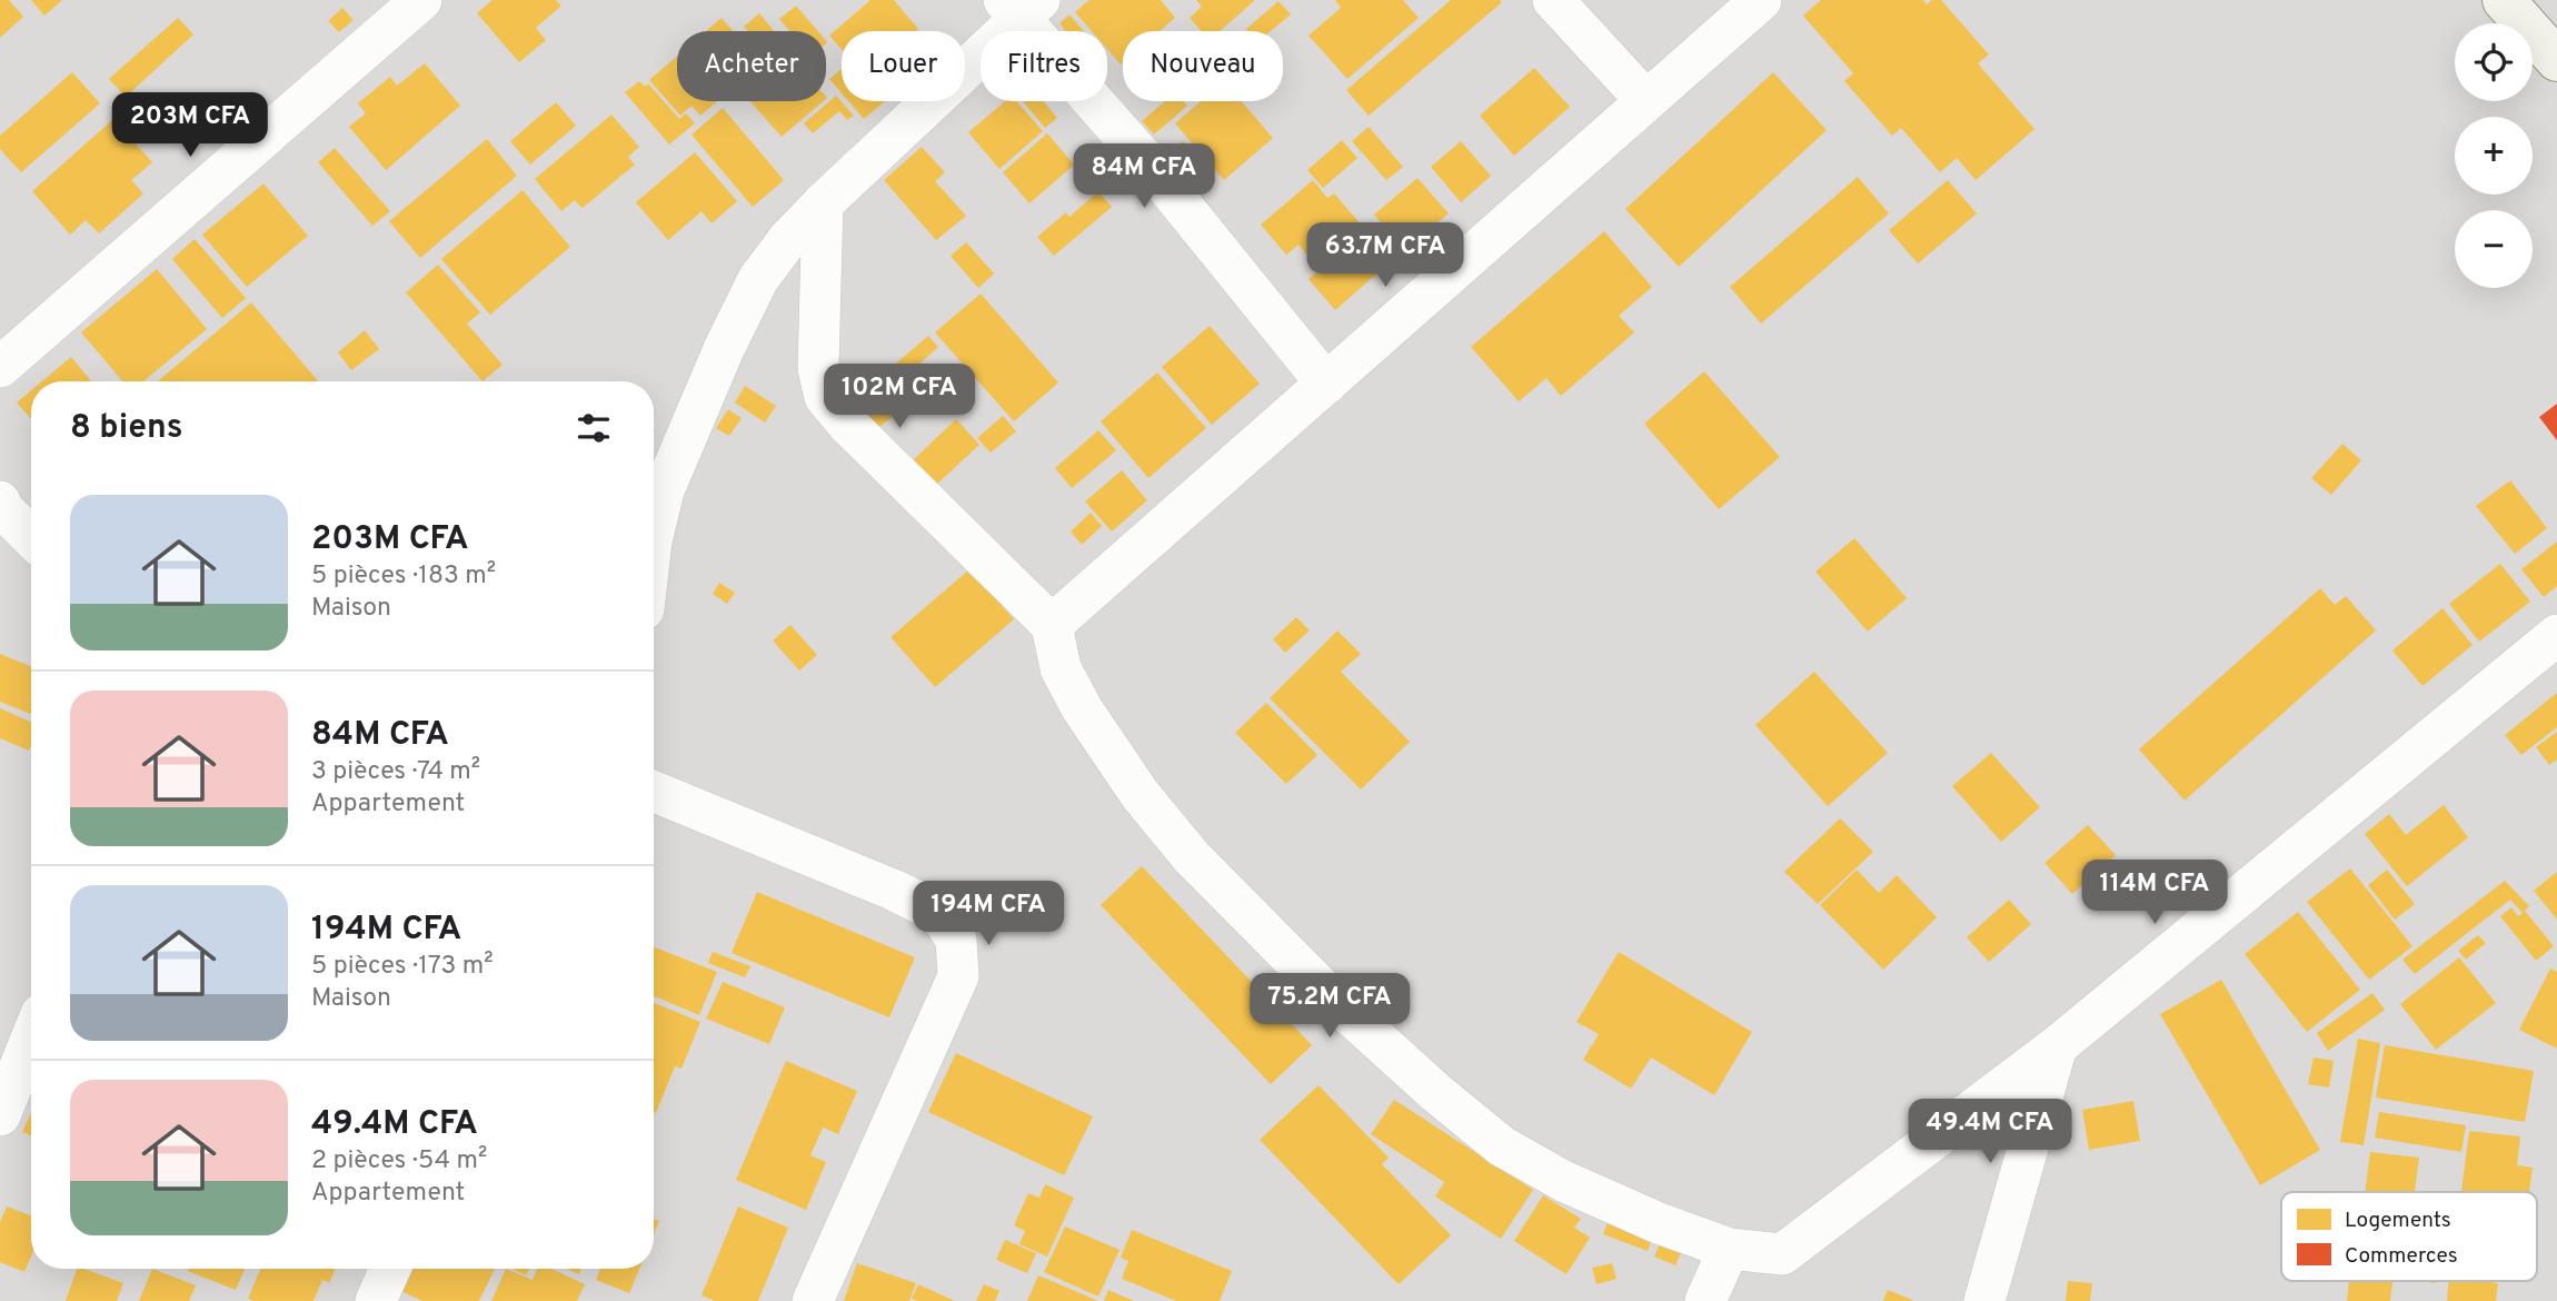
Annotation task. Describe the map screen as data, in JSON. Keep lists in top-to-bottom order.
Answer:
{
  "legend": ["Logements", "Commerces"],
  "page": {
    "map_buttons": ["+", "−"],
    "chip": [
      "Acheter",
      "Louer",
      "Filtres",
      "Nouveau"
    ],
    "price": [
      "203M CFA",
      "84M CFA",
      "63.7M CFA",
      "102M CFA",
      "114M CFA",
      "194M CFA",
      "75.2M CFA",
      "49.4M CFA"
    ],
    "heading": "8 biens",
    "list": [
      {
        "name": "203M CFA",
        "note": "5 pièces · 183 m² · Maison"
      },
      {
        "name": "84M CFA",
        "note": "3 pièces · 74 m² · Appartement"
      },
      {
        "name": "194M CFA",
        "note": "5 pièces · 173 m² · Maison"
      },
      {
        "name": "49.4M CFA",
        "note": "2 pièces · 54 m² · Appartement"
      }
    ]
  }
}
